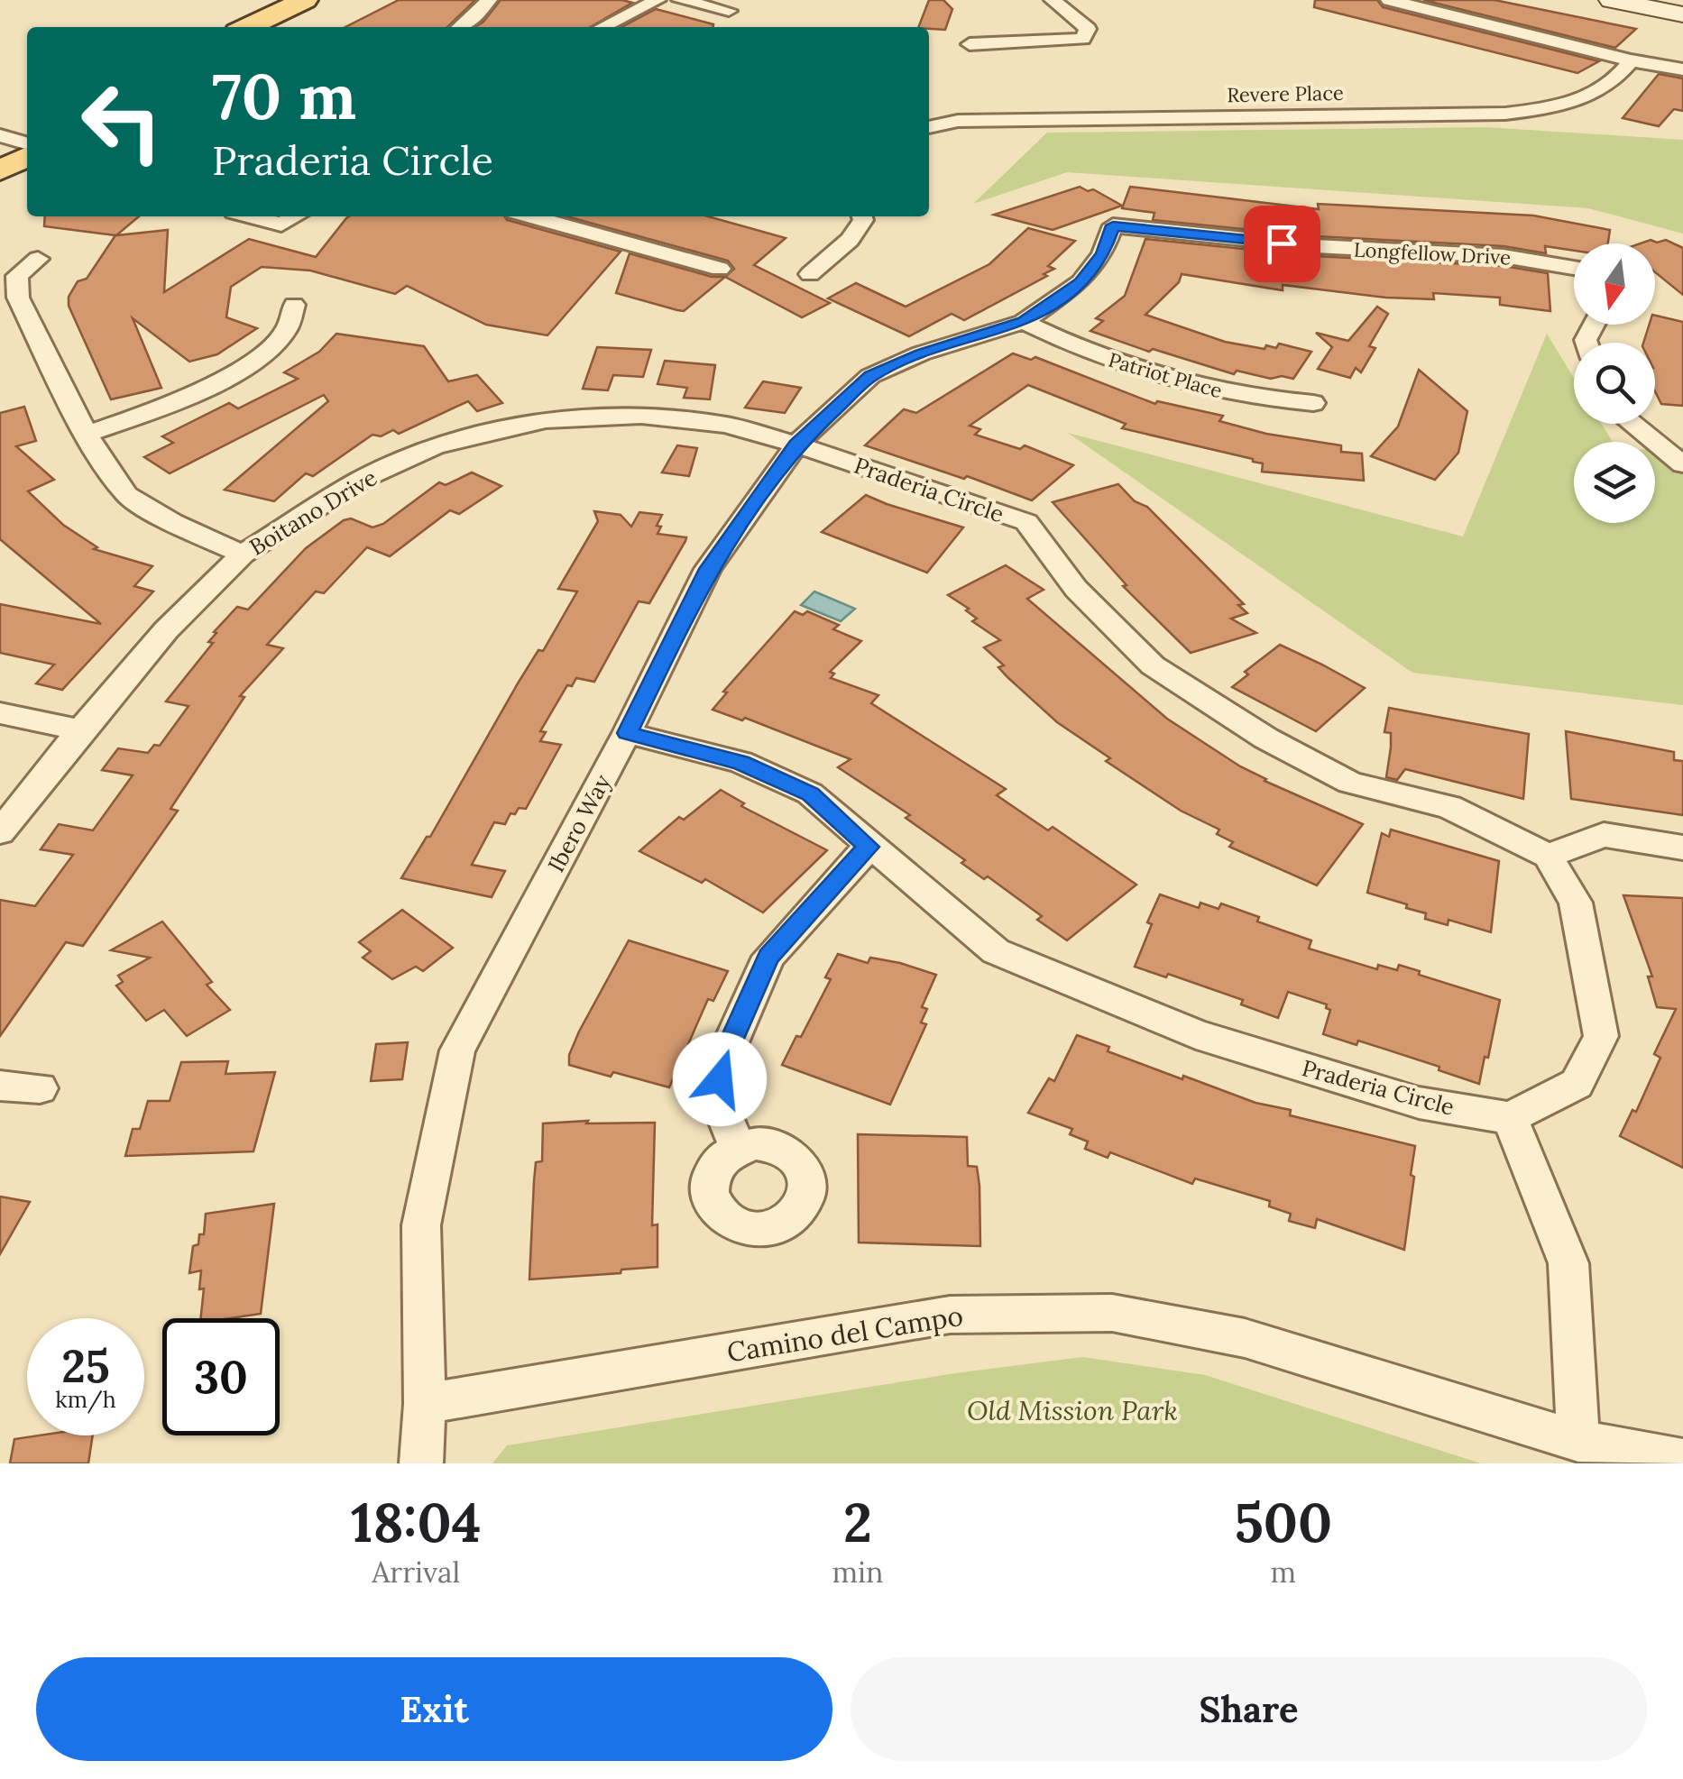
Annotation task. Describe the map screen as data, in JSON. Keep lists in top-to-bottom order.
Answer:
{
  "streets": {
    "street": [
      "Revere Place",
      "Longfellow Drive",
      "Patriot Place",
      "Praderia Circle",
      "Boitano Drive",
      "Ibero Way",
      "Camino del Campo"
    ]
  },
  "crossings": [
    ["Longfellow Drive", "Ibero Way"],
    ["Patriot Place", "Ibero Way"],
    ["Praderia Circle", "Boitano Drive"],
    ["Praderia Circle", "Ibero Way"],
    ["Boitano Drive", "Ibero Way"],
    ["Ibero Way", "Camino del Campo"]
  ],
  "parks": ["Old Mission Park"],
  "north": "bottom",
  "page": {
    "turn": ["70 m", "Praderia Circle"],
    "speed": "25 km/h",
    "limit": "30",
    "eta": [
      "18:04",
      "Arrival",
      "2",
      "min",
      "500",
      "m"
    ],
    "buttons": ["Exit", "Share"]
  }
}
